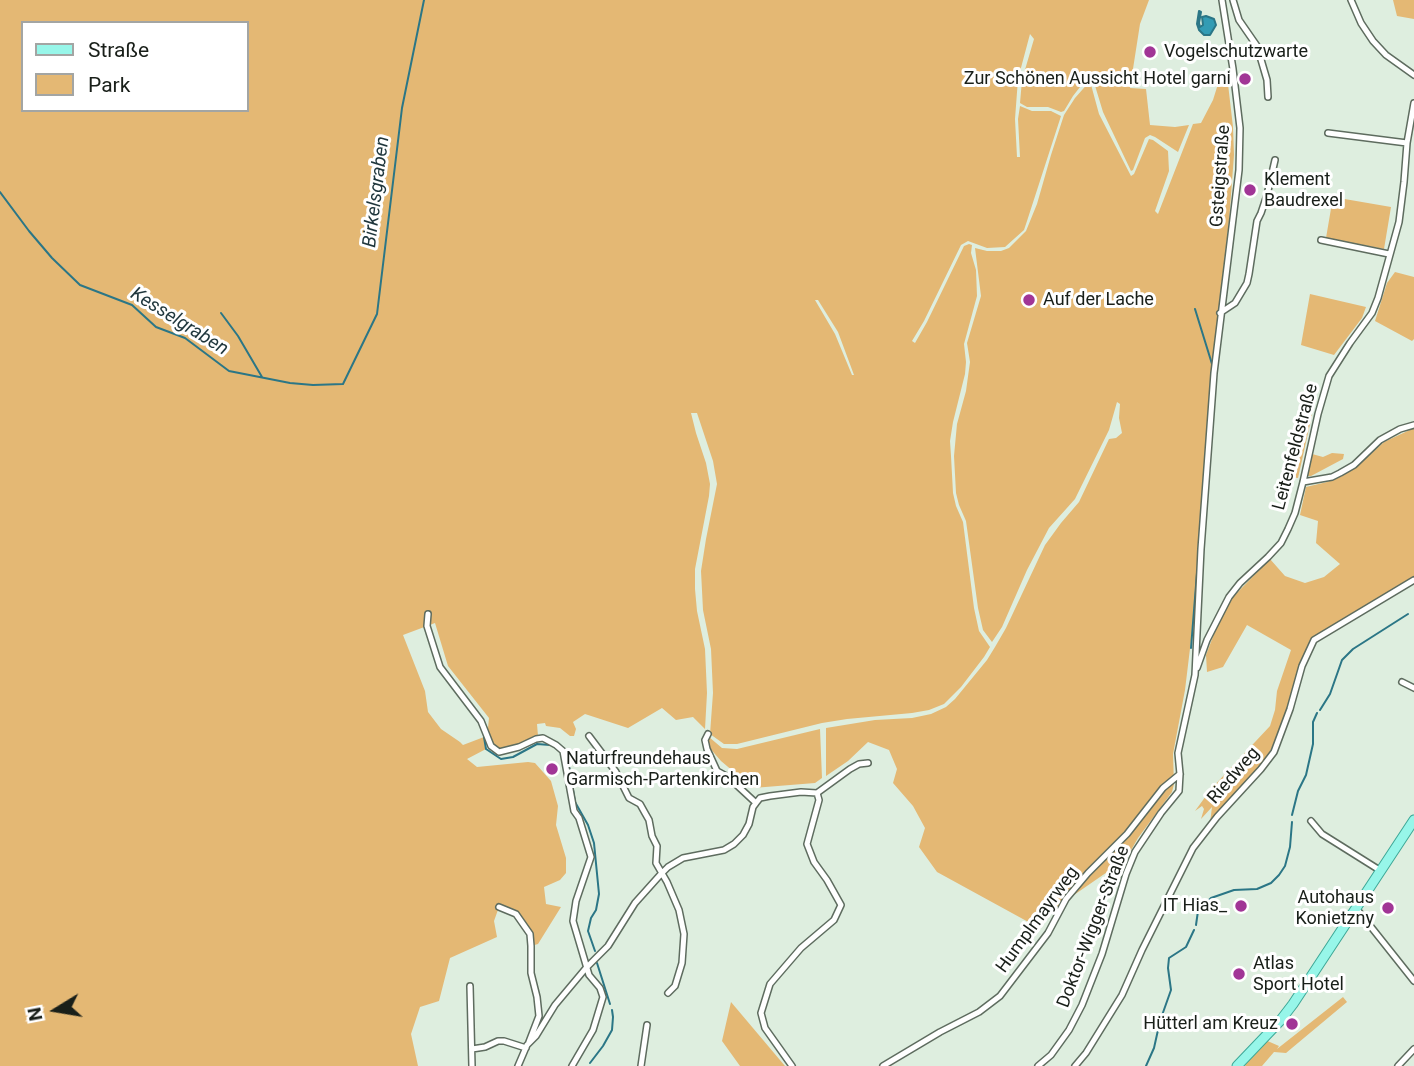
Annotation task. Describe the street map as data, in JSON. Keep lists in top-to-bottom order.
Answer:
{
  "streets": {
    "street": [
      "Gsteigstraße",
      "Leitenfeldstraße",
      "Riedweg",
      "Humplmayrweg",
      "Doktor-Wigger-Straße"
    ]
  },
  "crossings": [
    ["Gsteigstraße", "Doktor-Wigger-Straße"],
    ["Leitenfeldstraße", "Doktor-Wigger-Straße"],
    ["Humplmayrweg", "Doktor-Wigger-Straße"]
  ],
  "water": ["Birkelsgraben", "Kesselgraben"],
  "places": [
    "Vogelschutzwarte",
    "Zur Schönen Aussicht Hotel garni",
    "Klement Baudrexel",
    "Auf der Lache",
    "Naturfreundehaus Garmisch-Partenkirchen",
    "IT Hias_",
    "Autohaus Konietzny",
    "Atlas Sport Hotel",
    "Hütterl am Kreuz"
  ],
  "legend": ["Straße", "Park"],
  "north": "left"
}
